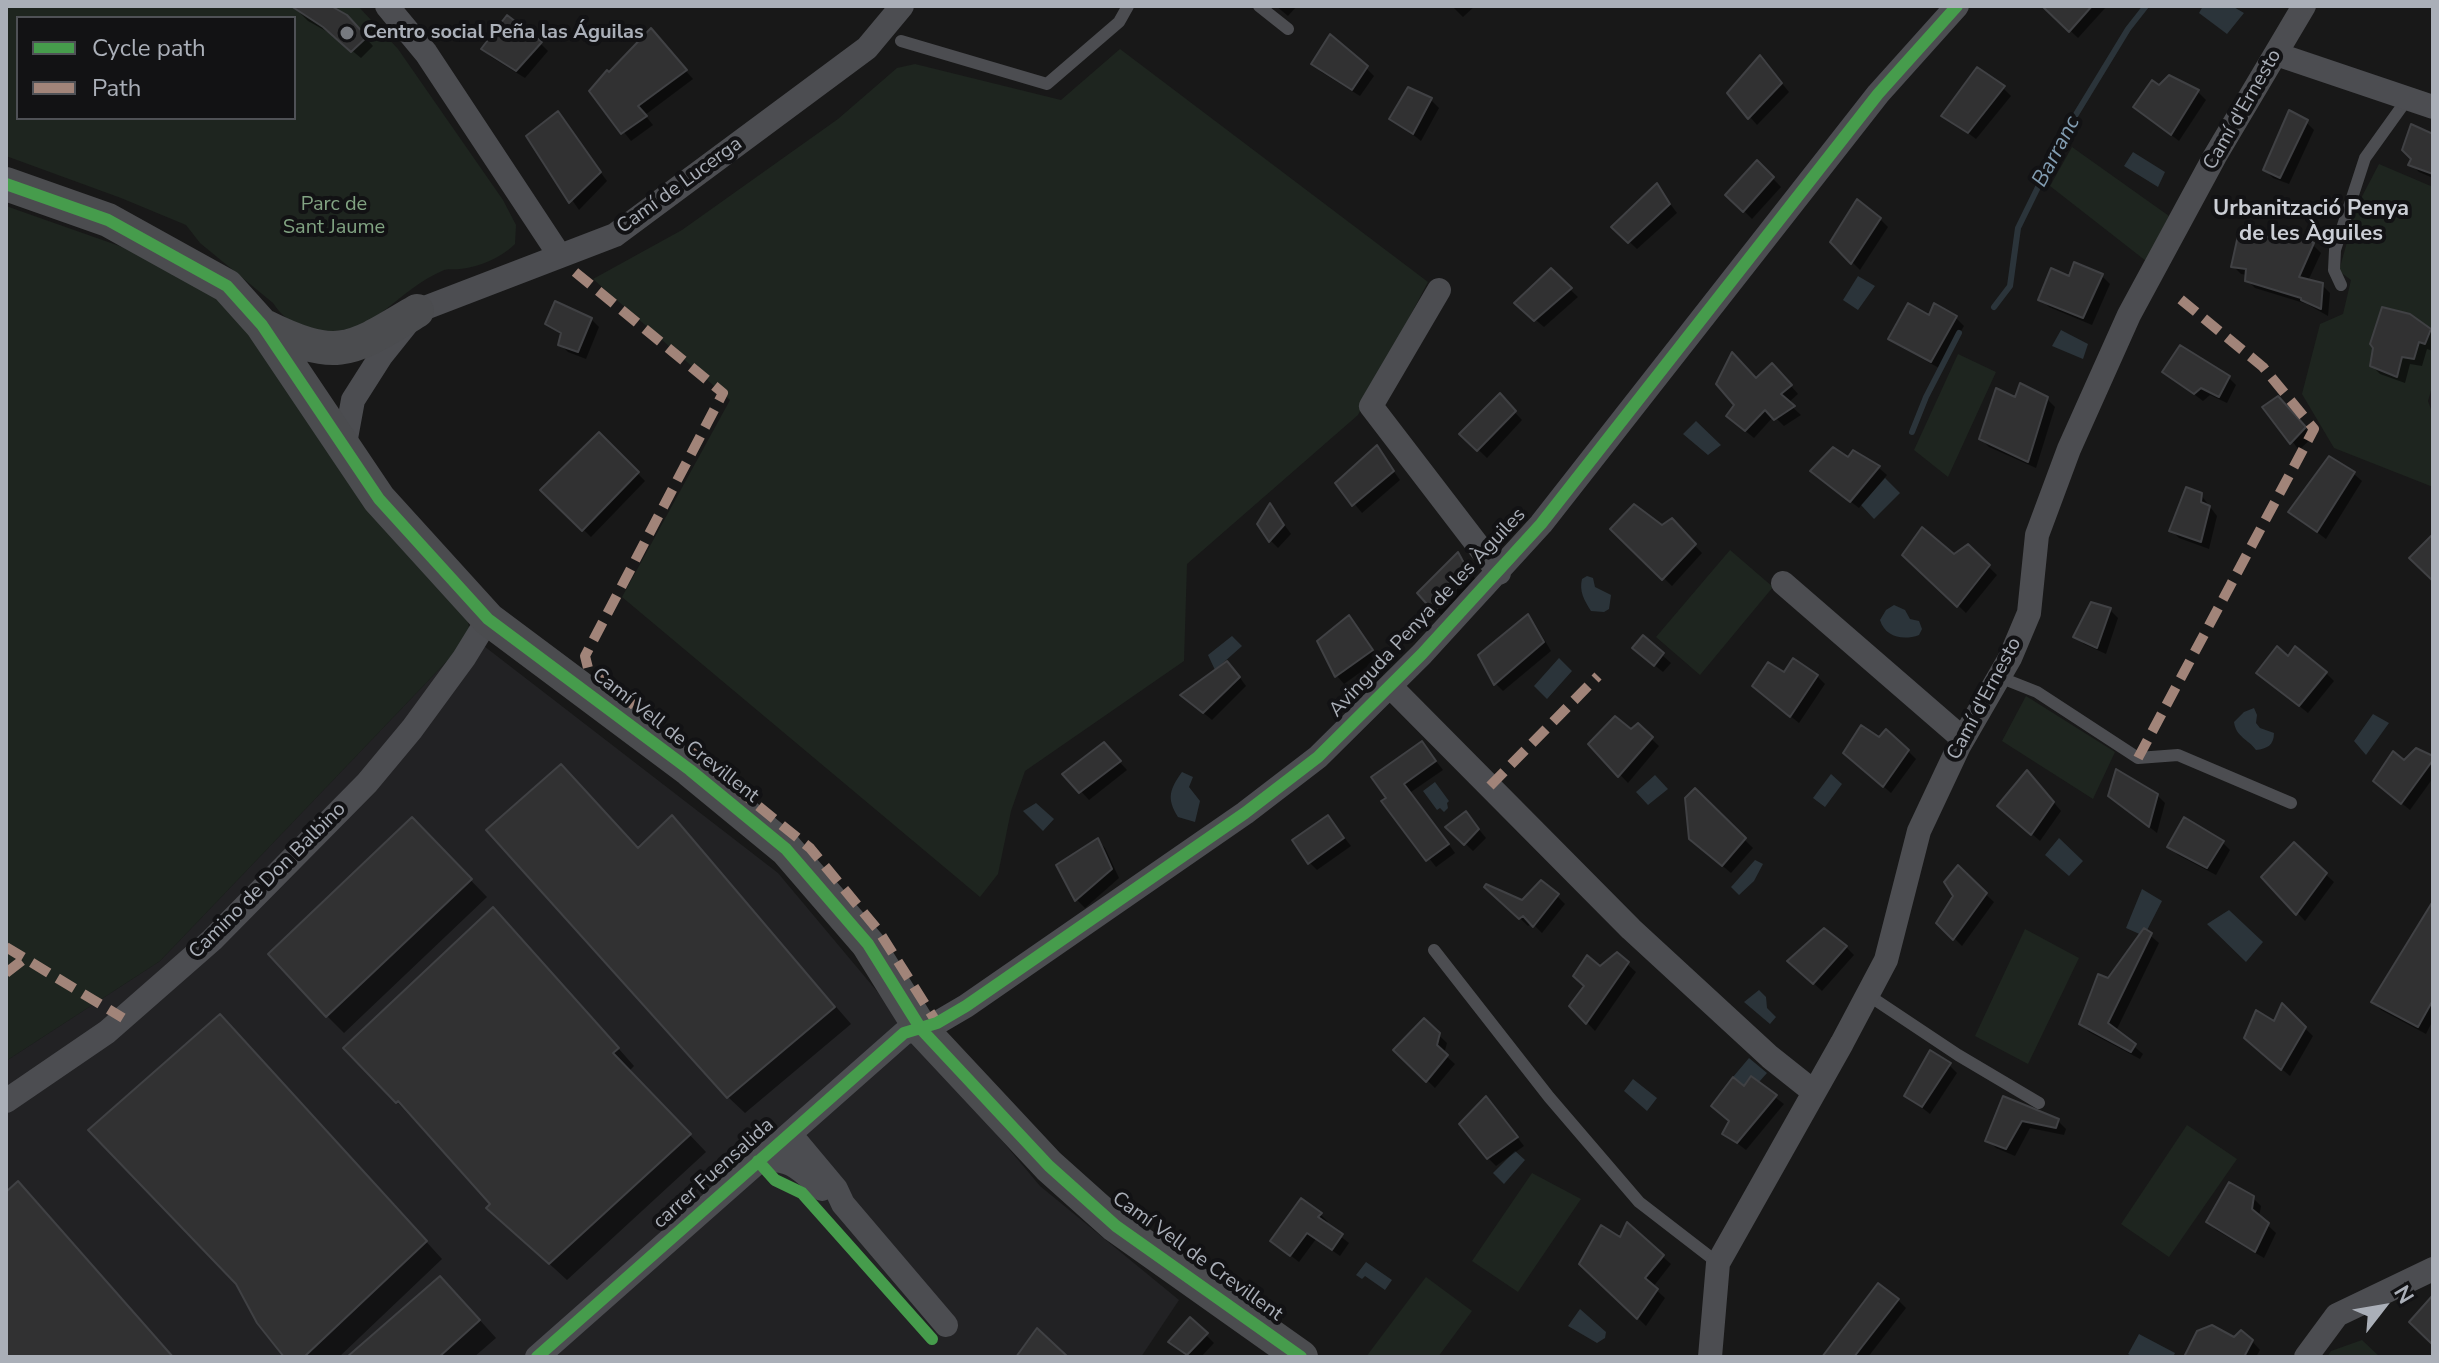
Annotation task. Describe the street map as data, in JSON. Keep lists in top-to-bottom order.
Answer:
{
  "streets": {
    "street": [
      "Camí d'Ernesto",
      "Camí de Lucerga",
      "Avinguda Penya de les Àguiles",
      "Camí Vell de Crevillent",
      "Camino de Don Balbino",
      "carrer Fuensalida"
    ]
  },
  "crossings": [
    ["Avinguda Penya de les Àguiles", "Camí Vell de Crevillent"],
    ["Avinguda Penya de les Àguiles", "carrer Fuensalida"],
    ["Camí Vell de Crevillent", "Camino de Don Balbino"],
    ["Camí Vell de Crevillent", "carrer Fuensalida"]
  ],
  "districts": ["Urbanització Penya de les Àguiles"],
  "water": ["Barranc"],
  "parks": ["Parc de Sant Jaume"],
  "places": ["Centro social Peña las Águilas"],
  "legend": ["Cycle path", "Path"],
  "north": "top right"
}
